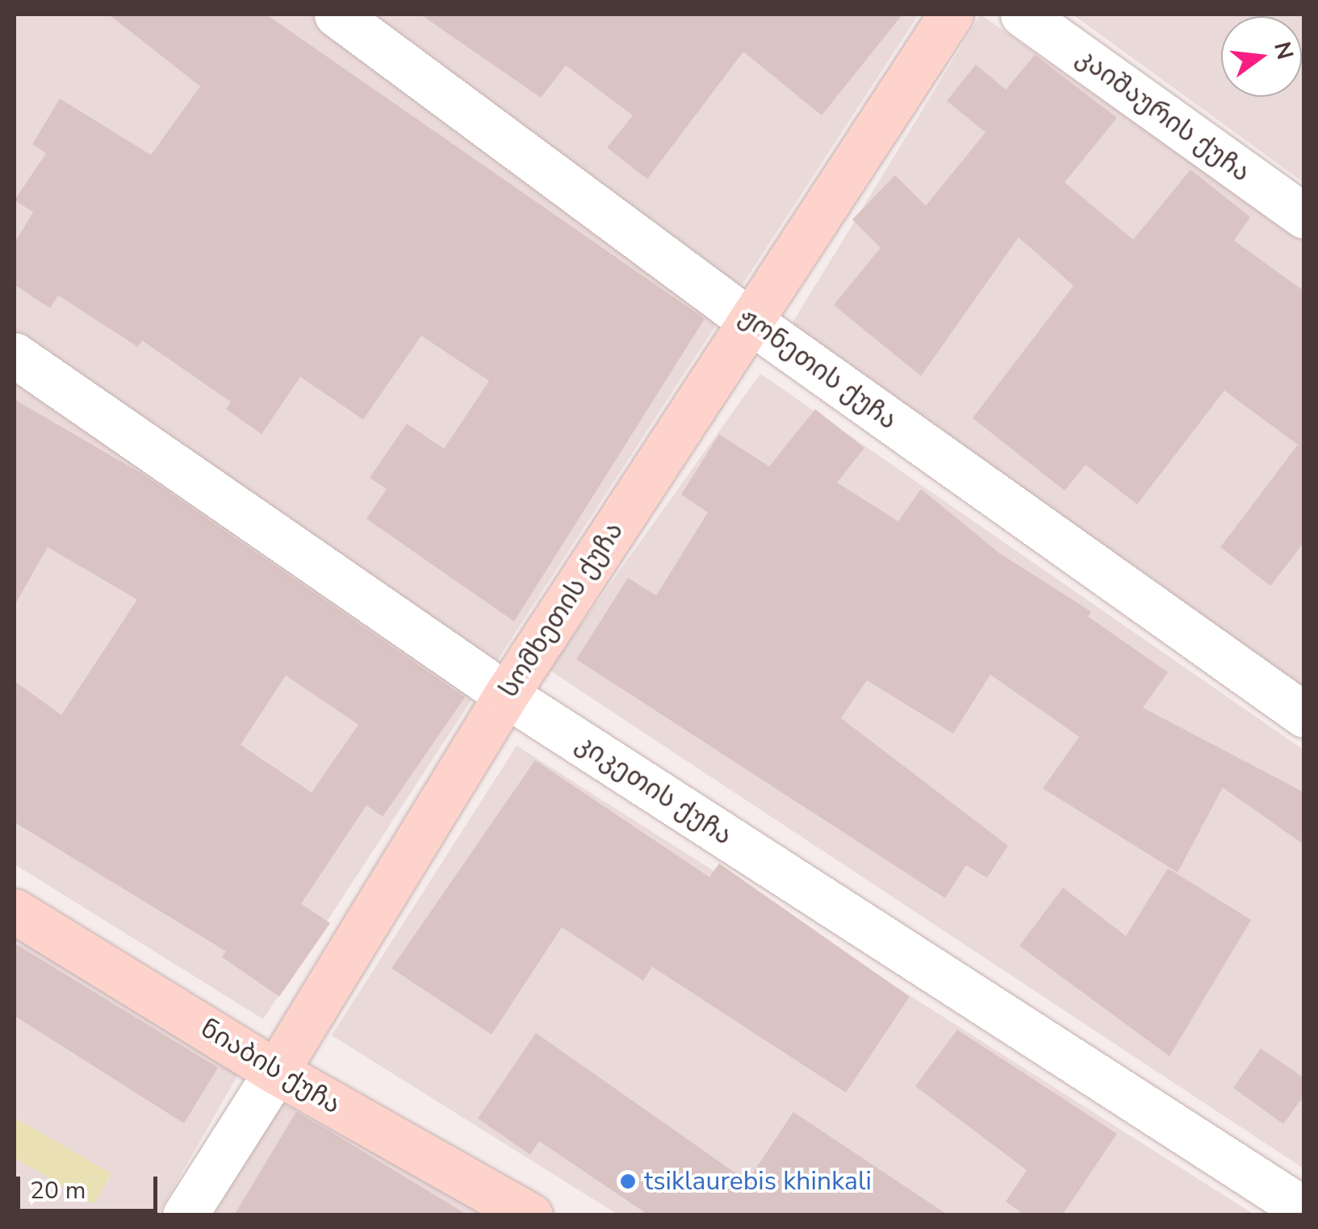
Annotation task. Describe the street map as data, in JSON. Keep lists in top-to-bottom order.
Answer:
{
  "streets": {
    "street": [
      "კაიშაურის ქუჩა",
      "ჟონეთის ქუჩა",
      "სომხეთის ქუჩა",
      "კიკეთის ქუჩა",
      "ნიაბის ქუჩა"
    ]
  },
  "crossings": [
    ["ჟონეთის ქუჩა", "სომხეთის ქუჩა"],
    ["სომხეთის ქუჩა", "კიკეთის ქუჩა"],
    ["სომხეთის ქუჩა", "ნიაბის ქუჩა"]
  ],
  "places": ["tsiklaurebis khinkali"],
  "scale_bar": "20 m",
  "north": "right"
}
